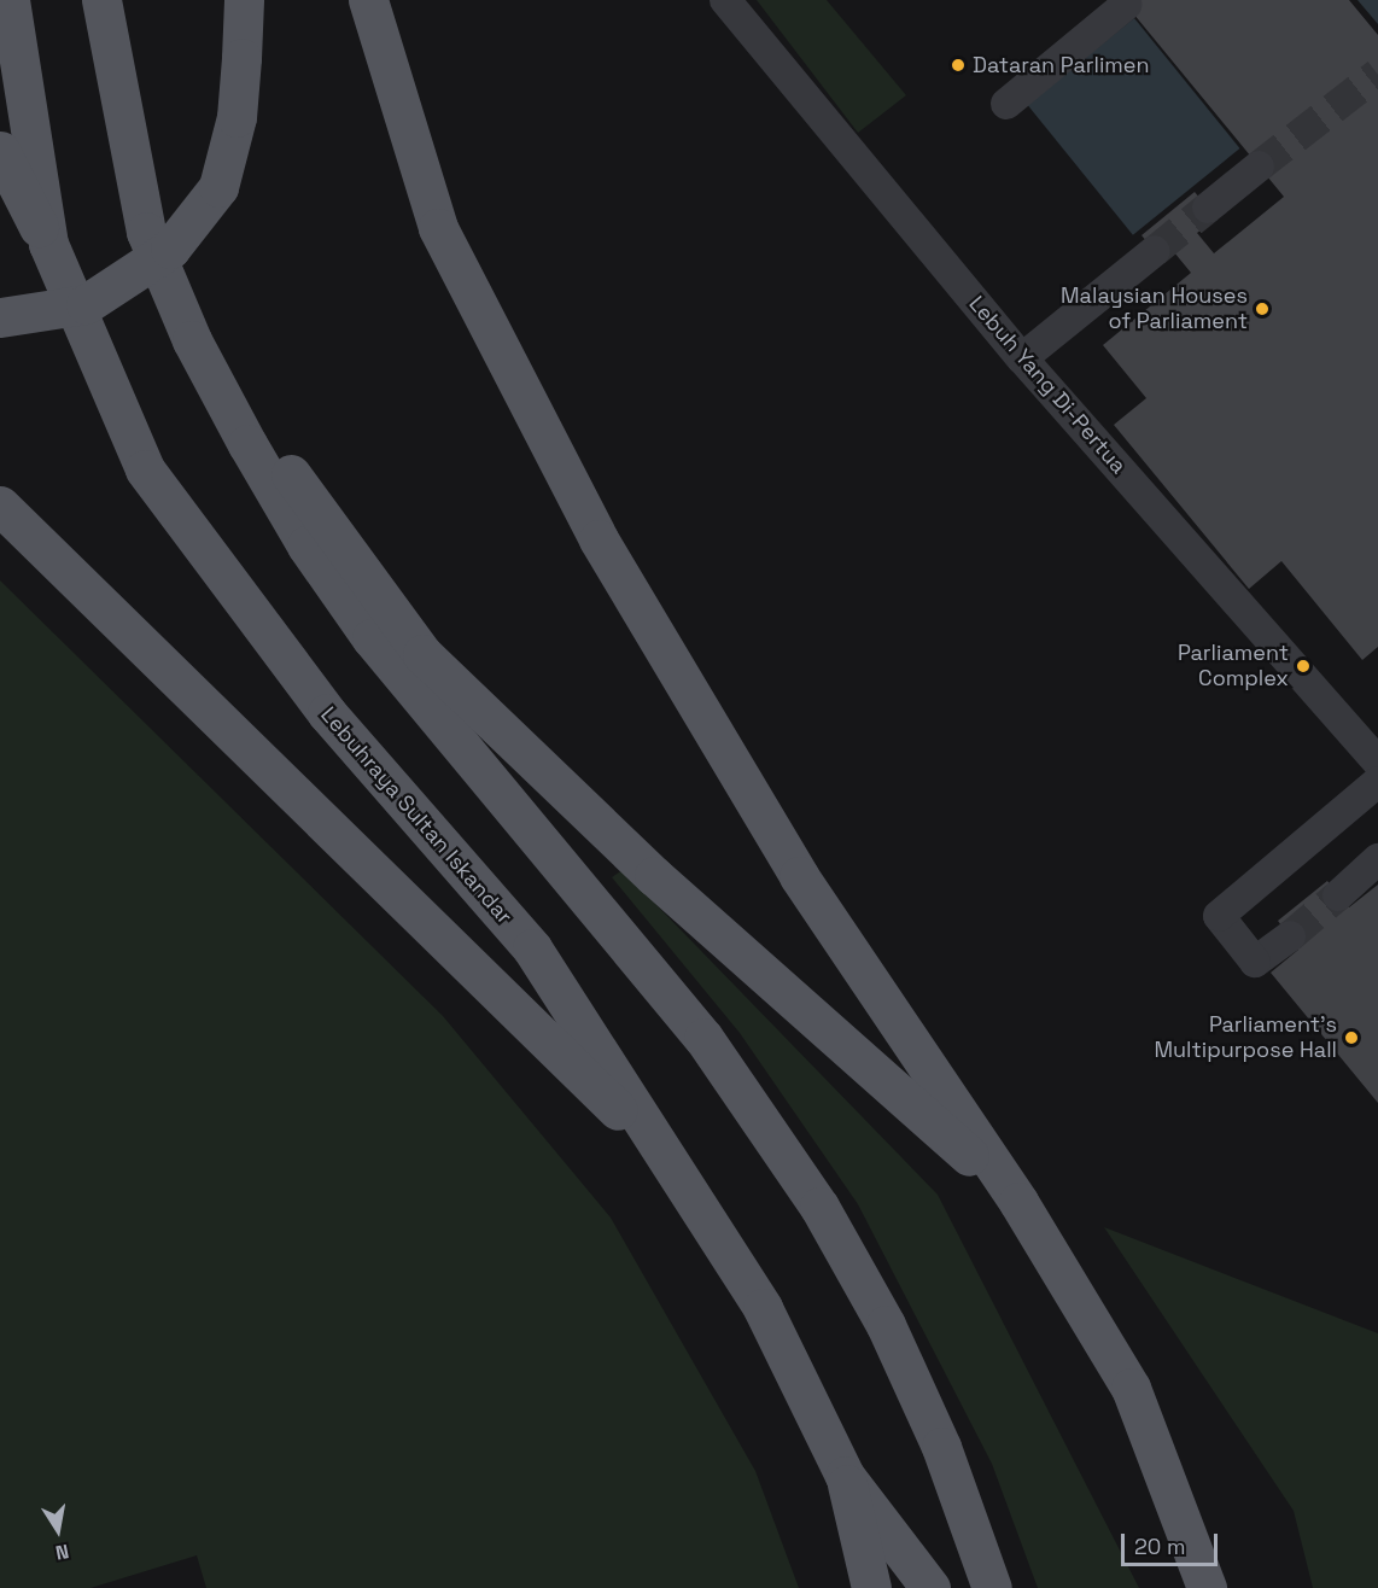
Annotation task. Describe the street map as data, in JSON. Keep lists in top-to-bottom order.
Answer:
{
  "streets": {
    "main road": ["Lebuhraya Sultan Iskandar"],
    "lane": ["Lebuh Yang Di-Pertua"]
  },
  "places": [
    "Dataran Parlimen",
    "Malaysian Houses of Parliament",
    "Parliament Complex",
    "Parliament's Multipurpose Hall"
  ],
  "scale_bar": "20 m",
  "north": "bottom"
}
